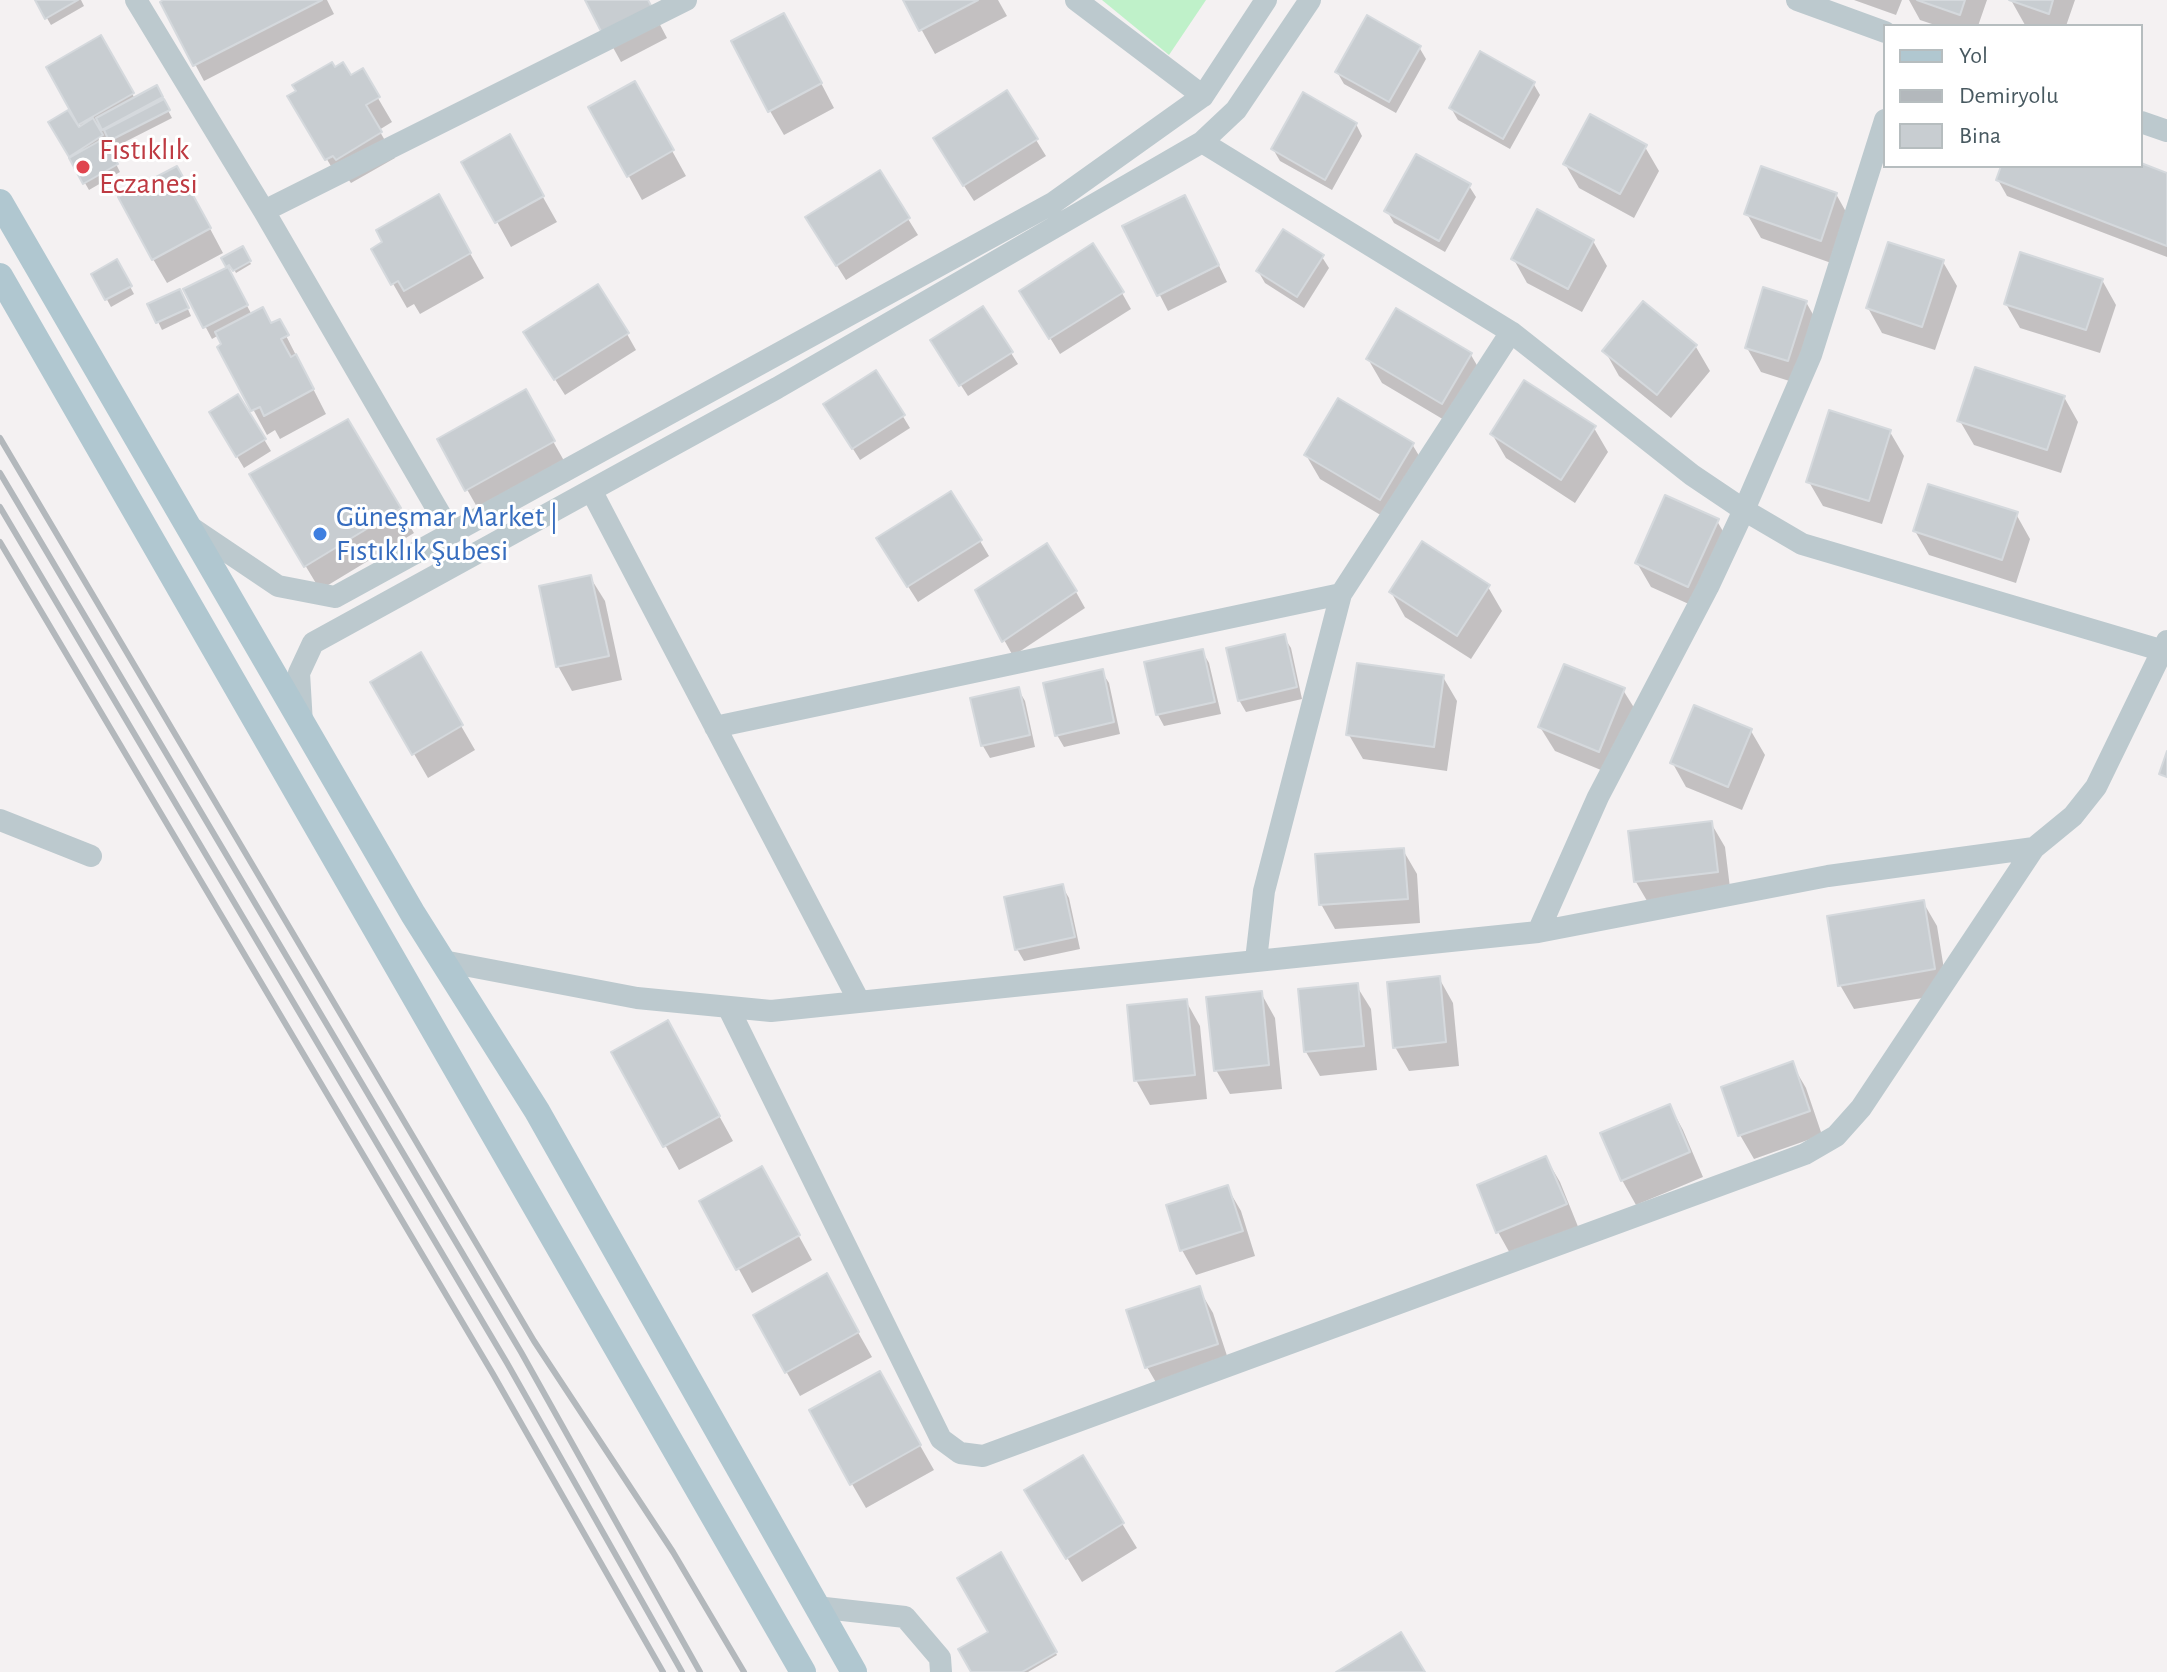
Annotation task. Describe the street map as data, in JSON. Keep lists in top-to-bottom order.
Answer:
{
  "places": ["Fıstıklık Eczanesi", "Güneşmar Market | Fıstıklık Şubesi"],
  "legend": ["Yol", "Demiryolu", "Bina"]
}
